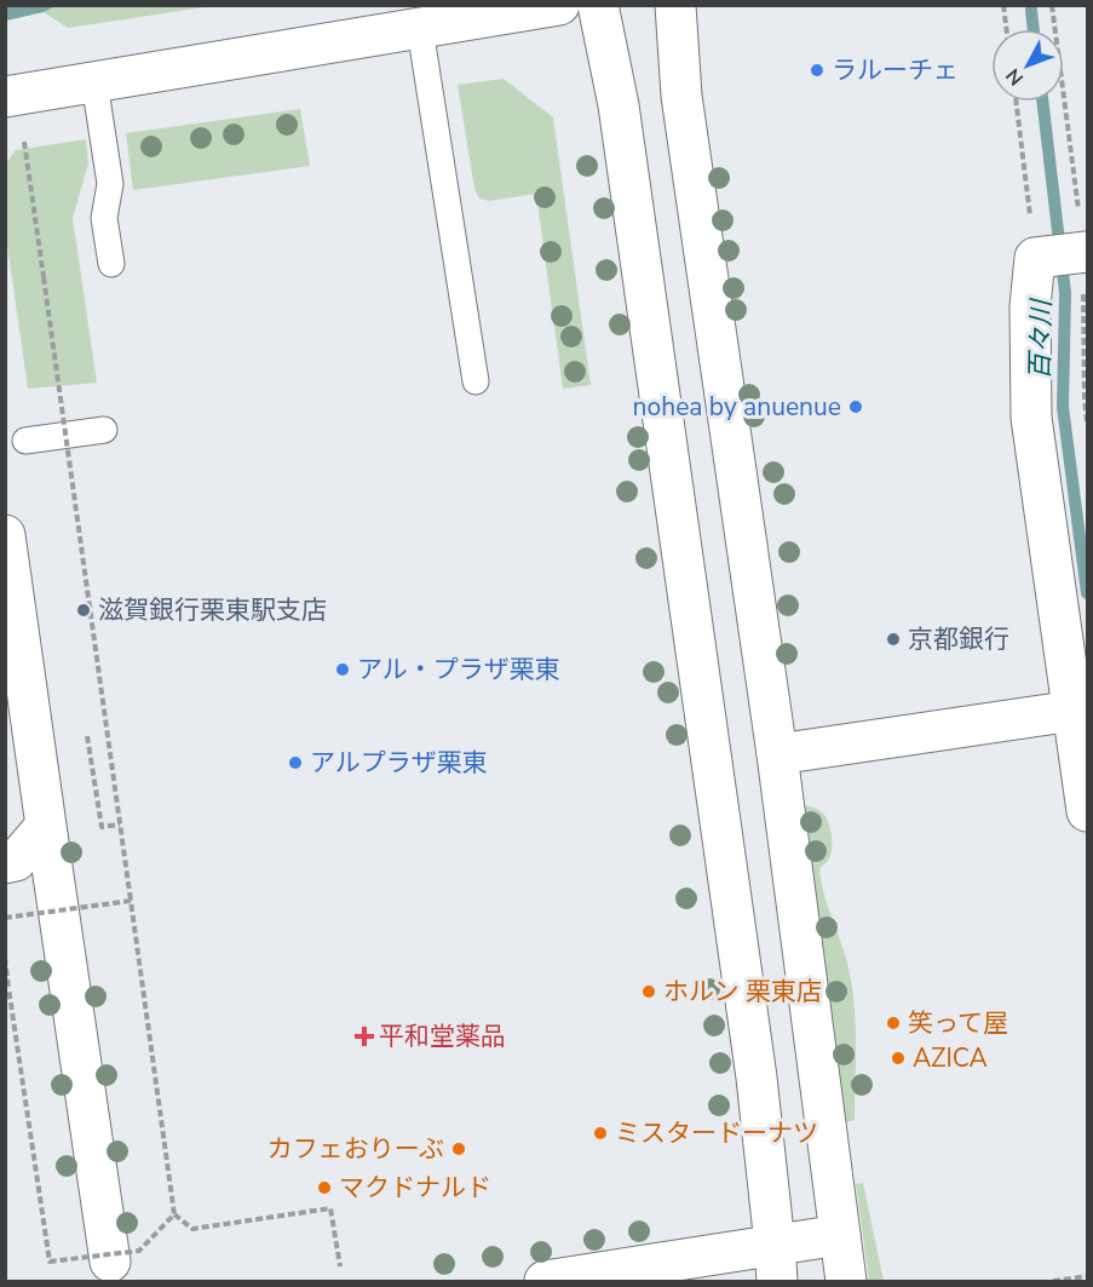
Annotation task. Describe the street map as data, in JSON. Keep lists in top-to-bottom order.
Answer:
{
  "water": ["百々川"],
  "places": {
    "other": [
      "ラルーチェ",
      "nohea by anuenue",
      "滋賀銀行栗東駅支店",
      "京都銀行",
      "アル・プラザ栗東",
      "アルプラザ栗東",
      "ホルン 栗東店",
      "笑って屋",
      "AZICA",
      "ミスタードーナツ",
      "カフェおりーぶ",
      "マクドナルド"
    ],
    "health": ["平和堂薬品"]
  },
  "north": "bottom left"
}
